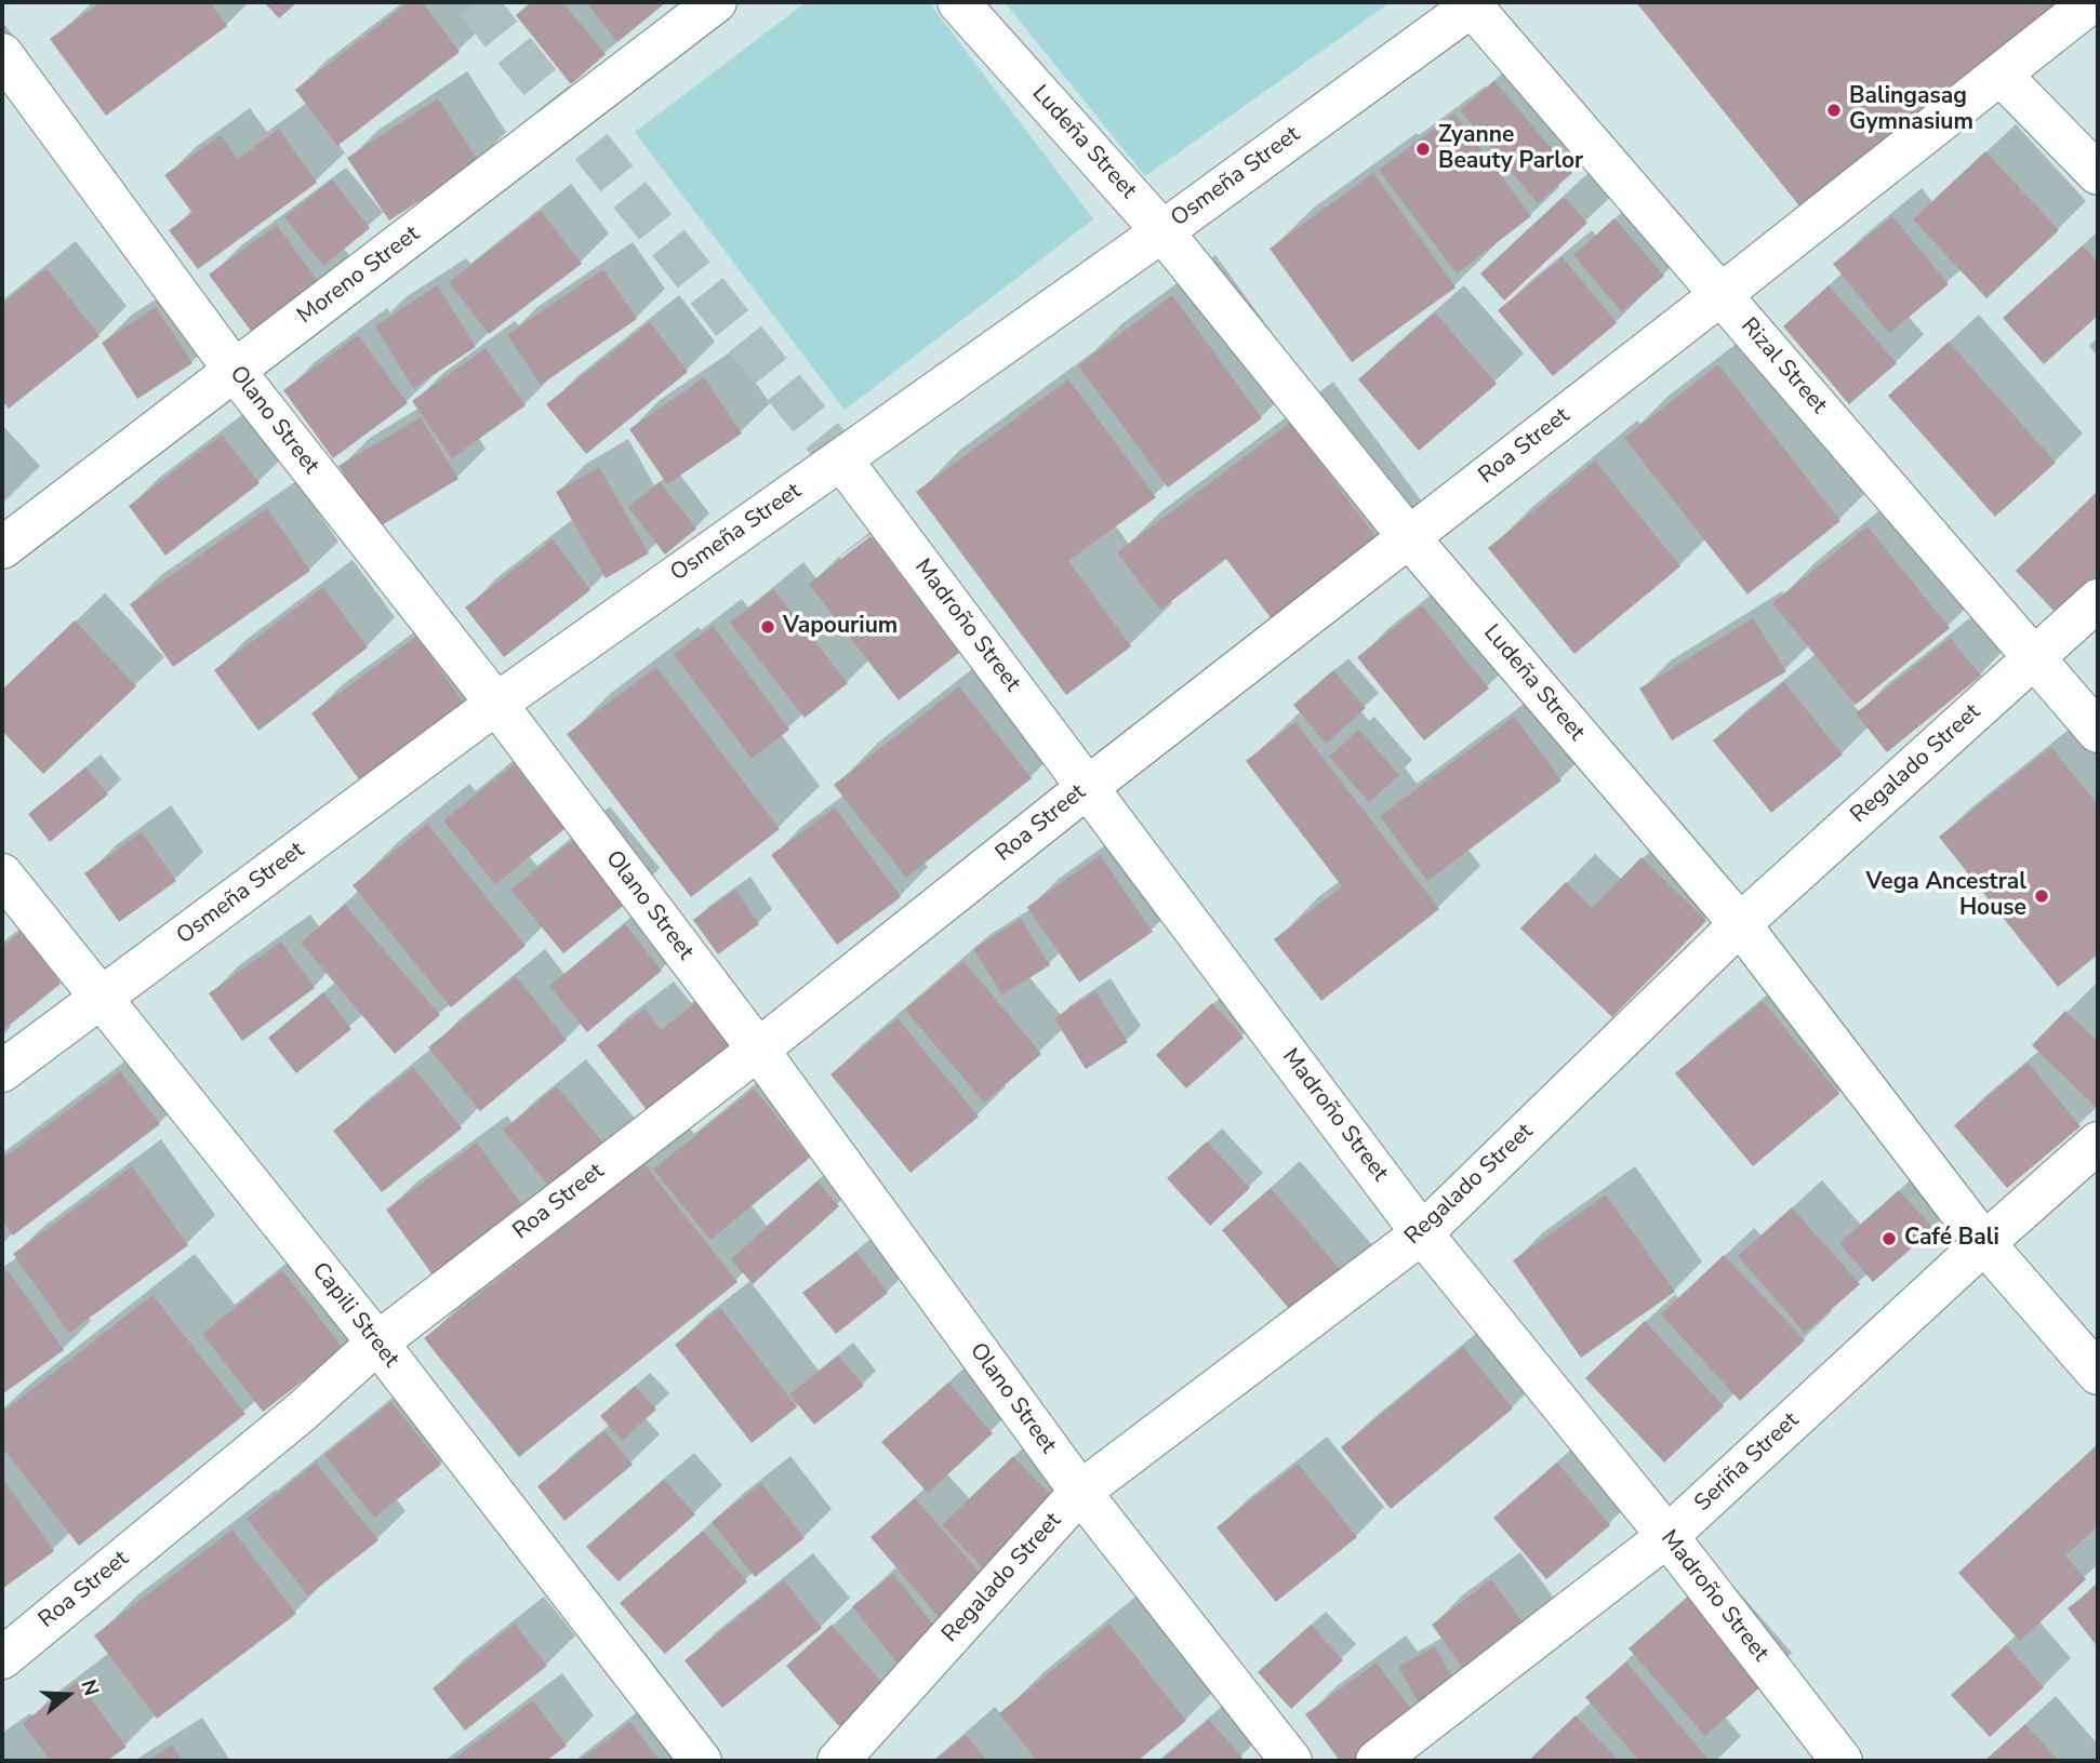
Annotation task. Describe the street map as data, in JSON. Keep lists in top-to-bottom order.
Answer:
{
  "streets": {
    "street": [
      "Ludeña Street",
      "Osmeña Street",
      "Moreno Street",
      "Rizal Street",
      "Olano Street",
      "Roa Street",
      "Madroño Street",
      "Regalado Street",
      "Capili Street",
      "Seriña Street"
    ]
  },
  "crossings": [
    ["Ludeña Street", "Osmeña Street"],
    ["Ludeña Street", "Roa Street"],
    ["Ludeña Street", "Regalado Street"],
    ["Ludeña Street", "Seriña Street"],
    ["Osmeña Street", "Rizal Street"],
    ["Osmeña Street", "Olano Street"],
    ["Osmeña Street", "Madroño Street"],
    ["Osmeña Street", "Capili Street"],
    ["Moreno Street", "Olano Street"],
    ["Rizal Street", "Roa Street"],
    ["Rizal Street", "Regalado Street"],
    ["Olano Street", "Roa Street"],
    ["Olano Street", "Regalado Street"],
    ["Roa Street", "Madroño Street"],
    ["Roa Street", "Capili Street"],
    ["Madroño Street", "Regalado Street"],
    ["Madroño Street", "Seriña Street"]
  ],
  "places": [
    "Balingasag Gymnasium",
    "Zyanne Beauty Parlor",
    "Vapourium",
    "Vega Ancestral House",
    "Café Bali"
  ],
  "north": "right"
}
